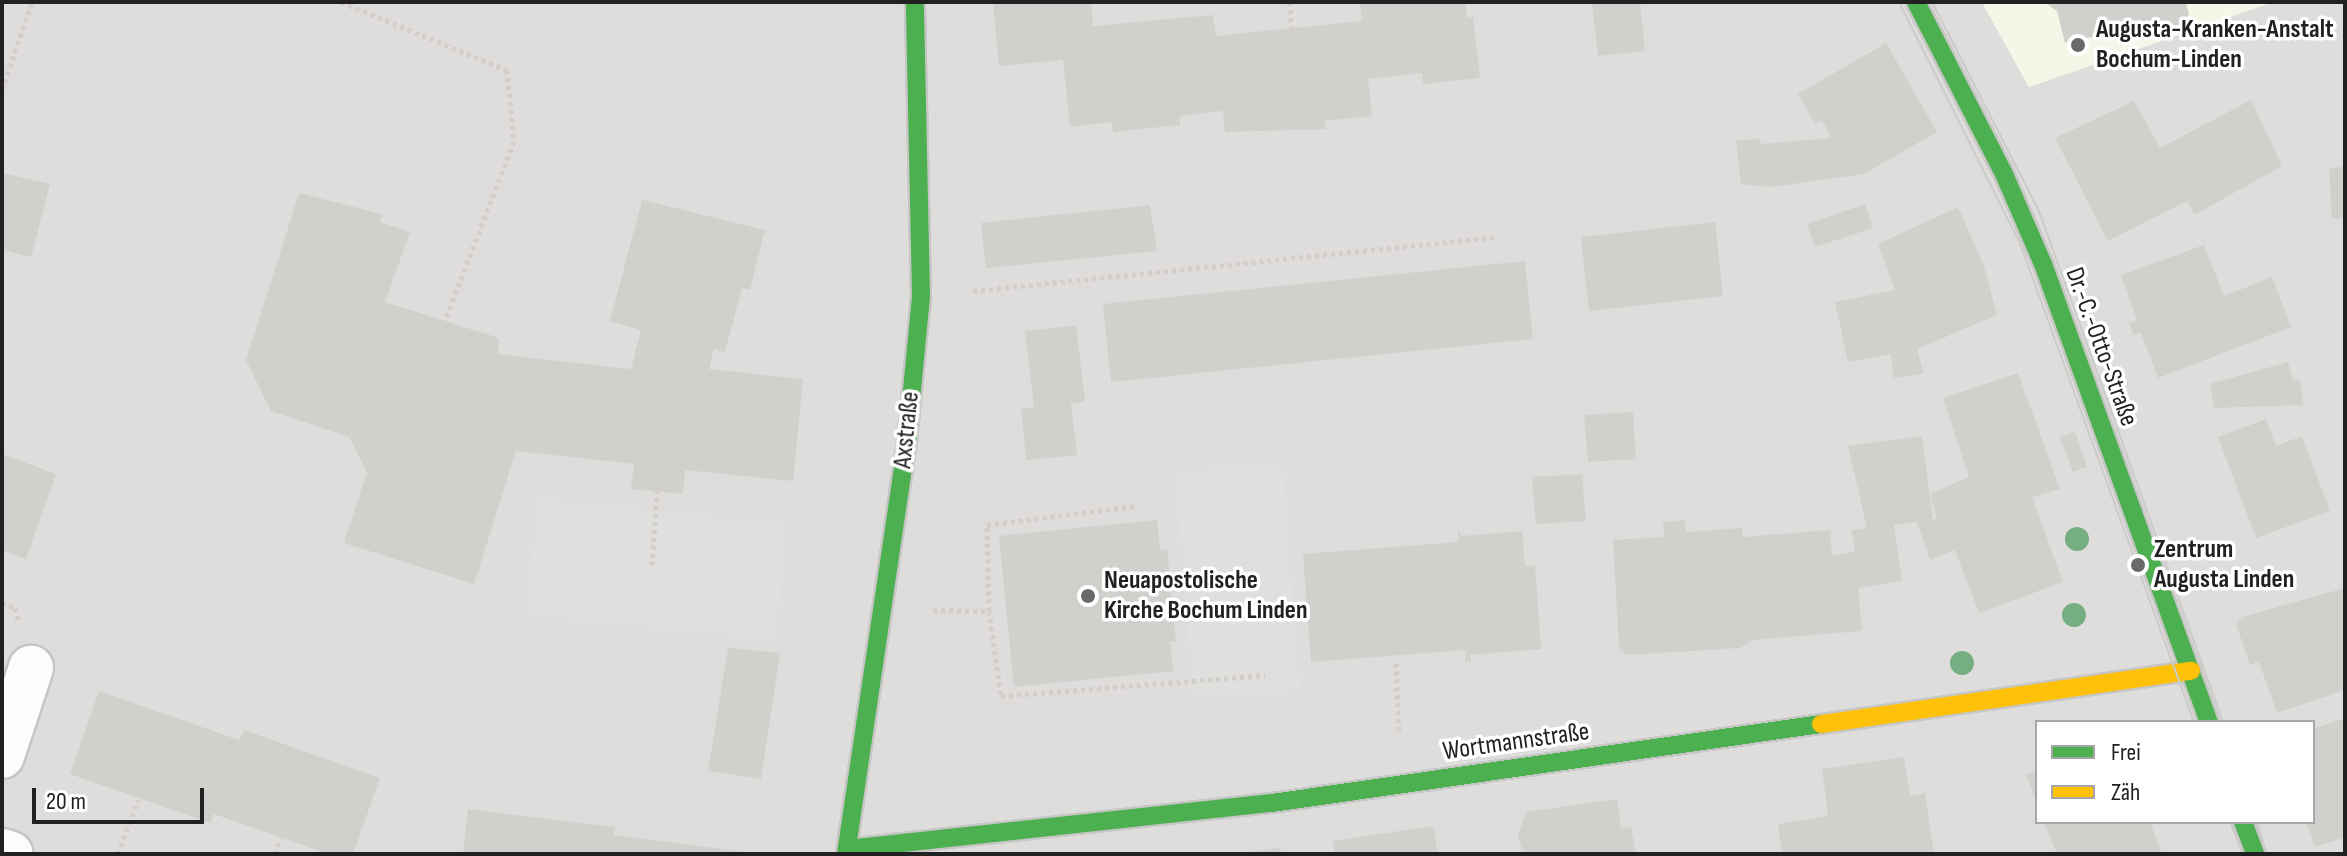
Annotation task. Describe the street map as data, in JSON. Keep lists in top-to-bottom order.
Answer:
{
  "streets": {
    "street": ["Dr.-C.-Otto-Straße", "Axstraße", "Wortmannstraße"]
  },
  "crossings": [
    ["Dr.-C.-Otto-Straße", "Wortmannstraße"],
    ["Axstraße", "Wortmannstraße"]
  ],
  "places": ["Augusta-Kranken-Anstalt Bochum-Linden", "Zentrum Augusta Linden", "Neuapostolische Kirche Bochum Linden"],
  "legend": ["Frei", "Zäh"],
  "scale_bar": "20 m"
}
